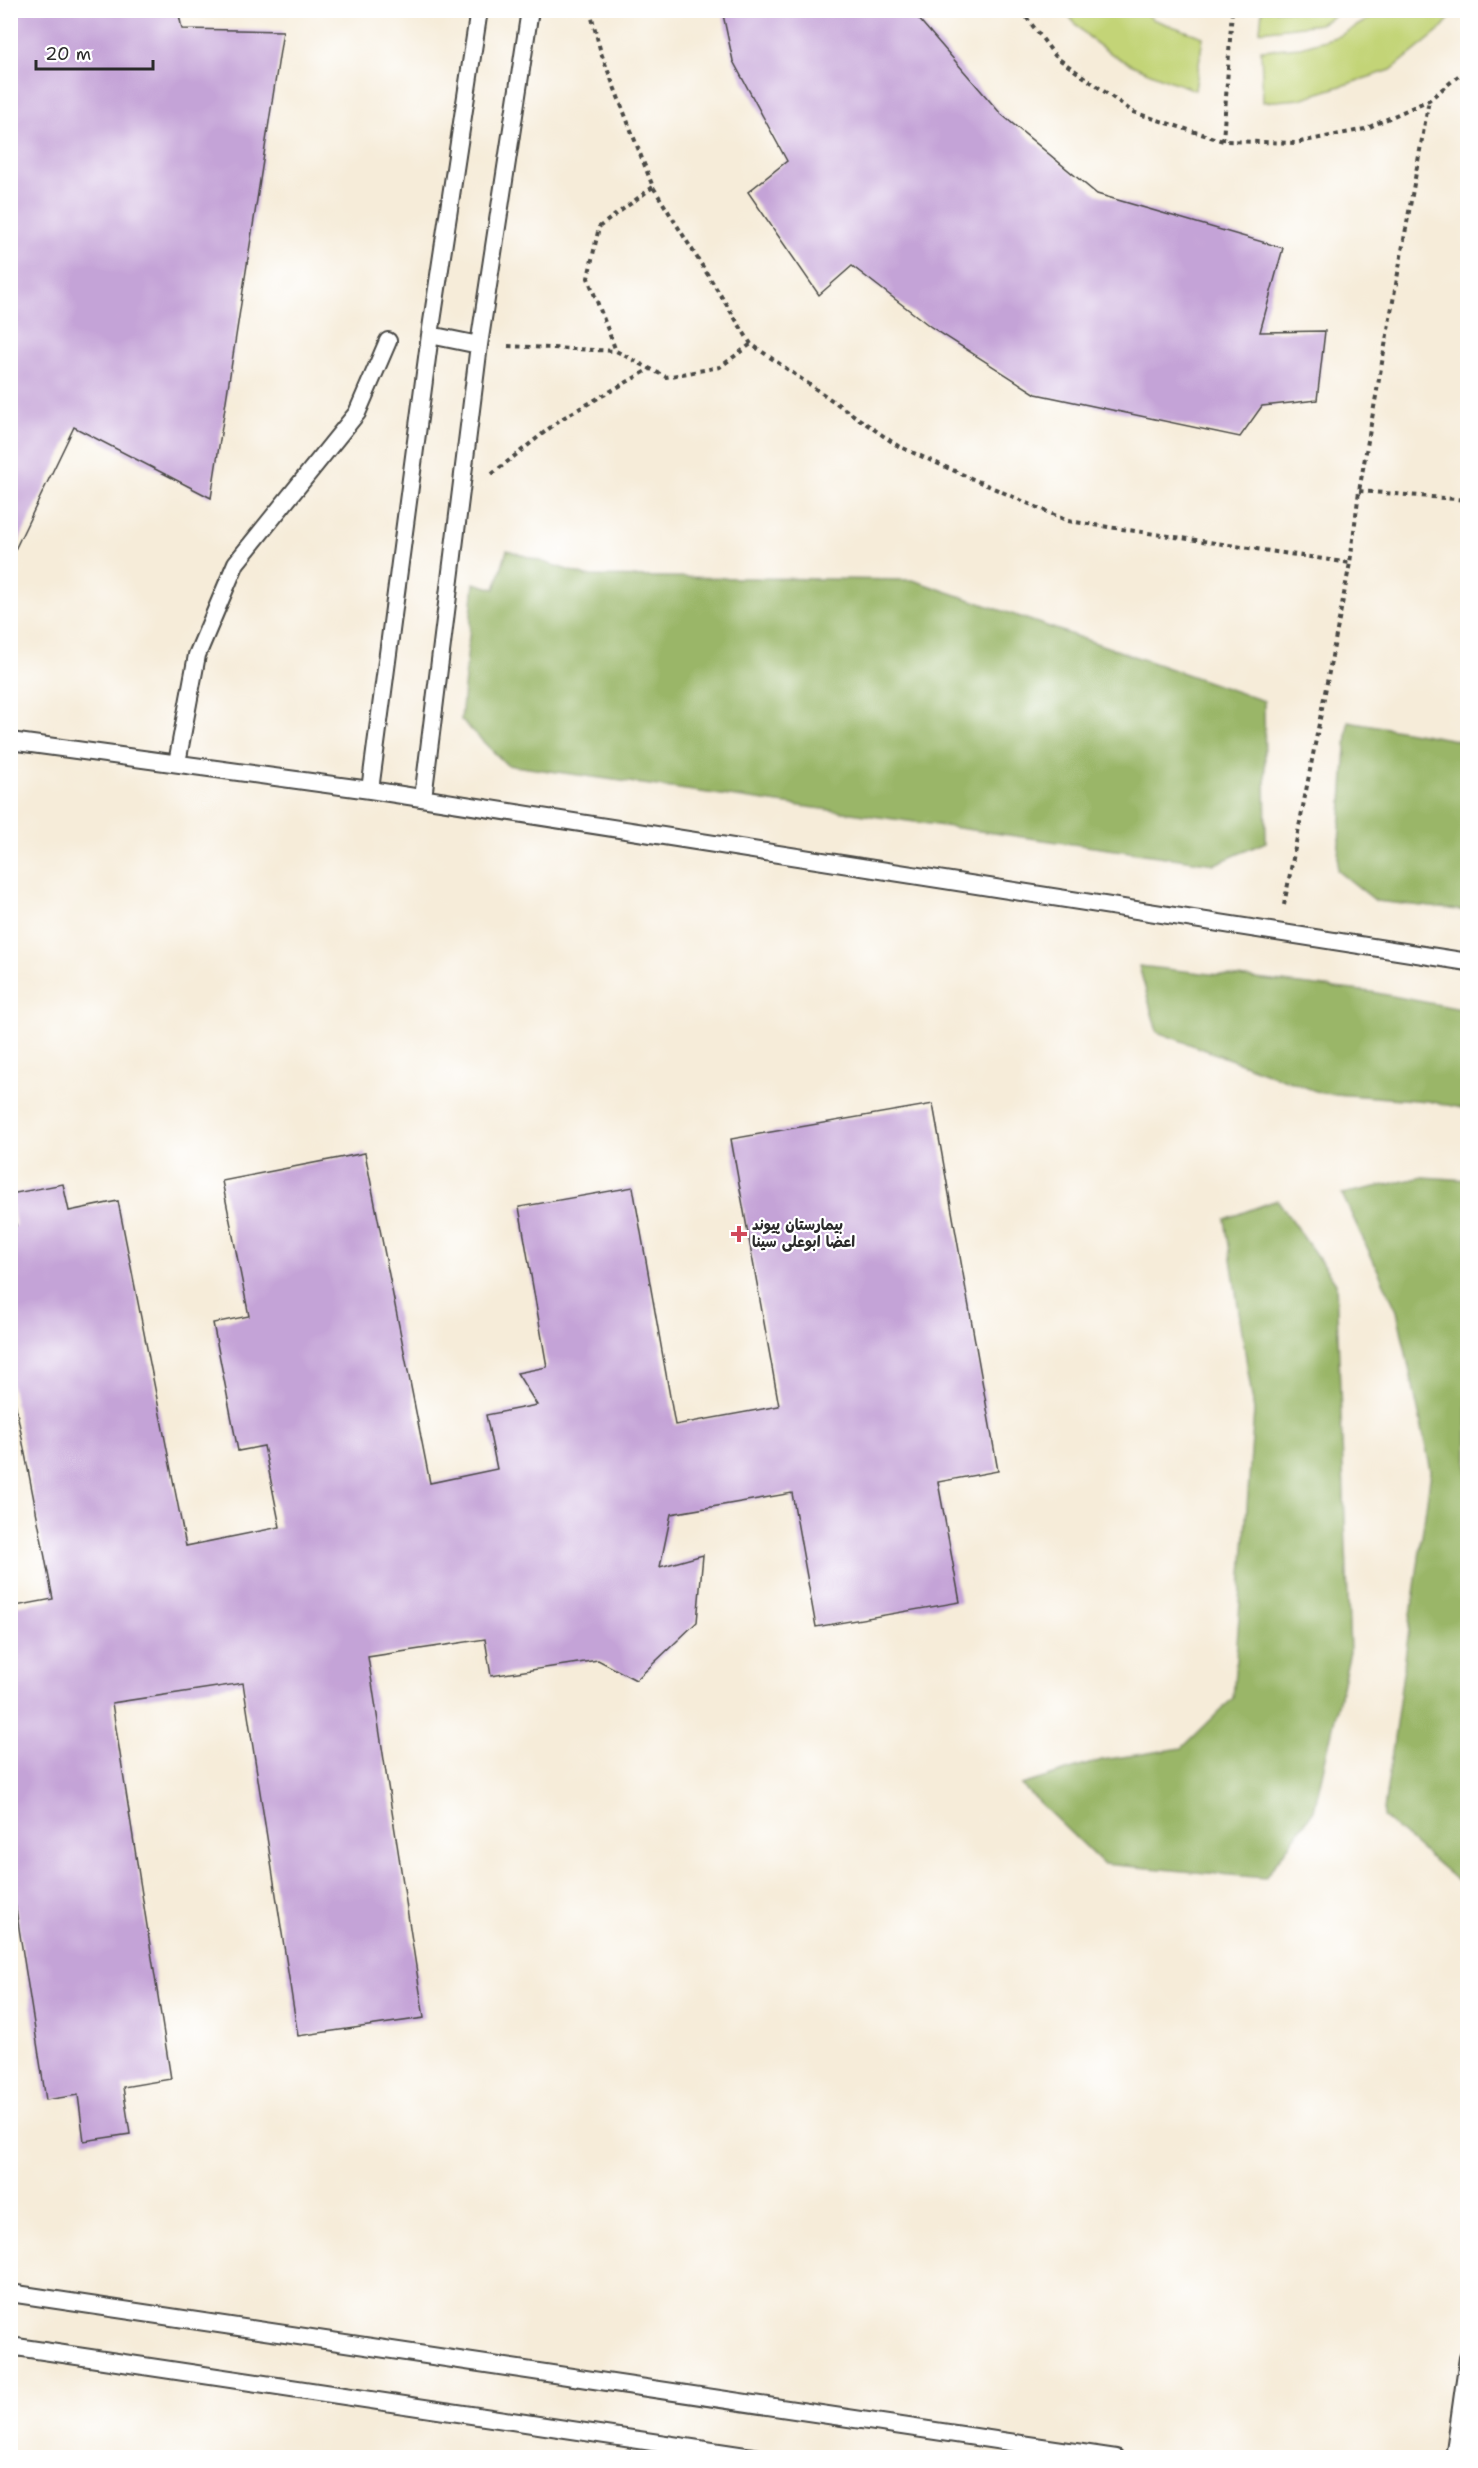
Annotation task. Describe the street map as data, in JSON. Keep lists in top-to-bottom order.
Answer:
{
  "places": {
    "health": ["بیمارستان پیوند اعضا ابوعلی سینا"]
  },
  "scale_bar": "20 m"
}
